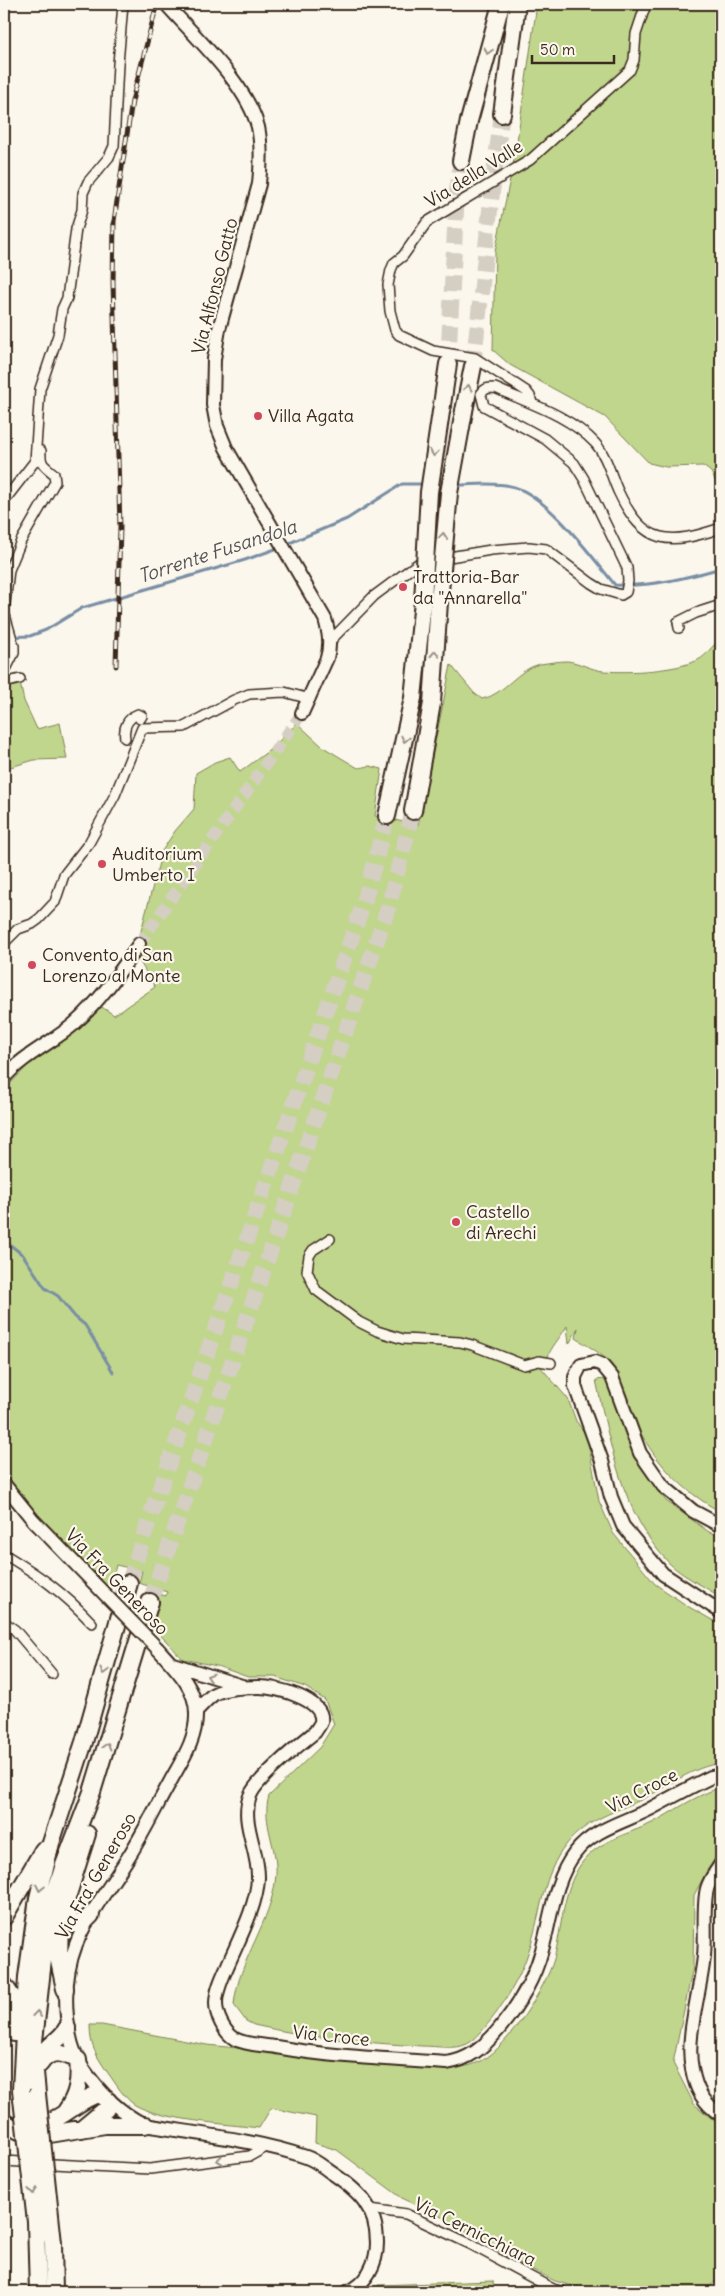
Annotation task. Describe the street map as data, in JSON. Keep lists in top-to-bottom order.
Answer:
{
  "streets": {
    "street": [
      "Via della Valle",
      "Via Alfonso Gatto",
      "Via Fra Generoso",
      "Via Croce",
      "Via Fra' Generoso",
      "Via Cernicchiara"
    ]
  },
  "crossings": [
    ["Via Fra Generoso", "Via Croce"],
    ["Via Fra Generoso", "Via Fra' Generoso"],
    ["Via Croce", "Via Fra' Generoso"],
    ["Via Fra' Generoso", "Via Cernicchiara"]
  ],
  "water": ["Torrente Fusandola"],
  "places": [
    "Villa Agata",
    "Trattoria-Bar da \"Annarella\"",
    "Auditorium Umberto I",
    "Convento di San Lorenzo al Monte",
    "Castello di Arechi"
  ],
  "scale_bar": "50 m"
}
